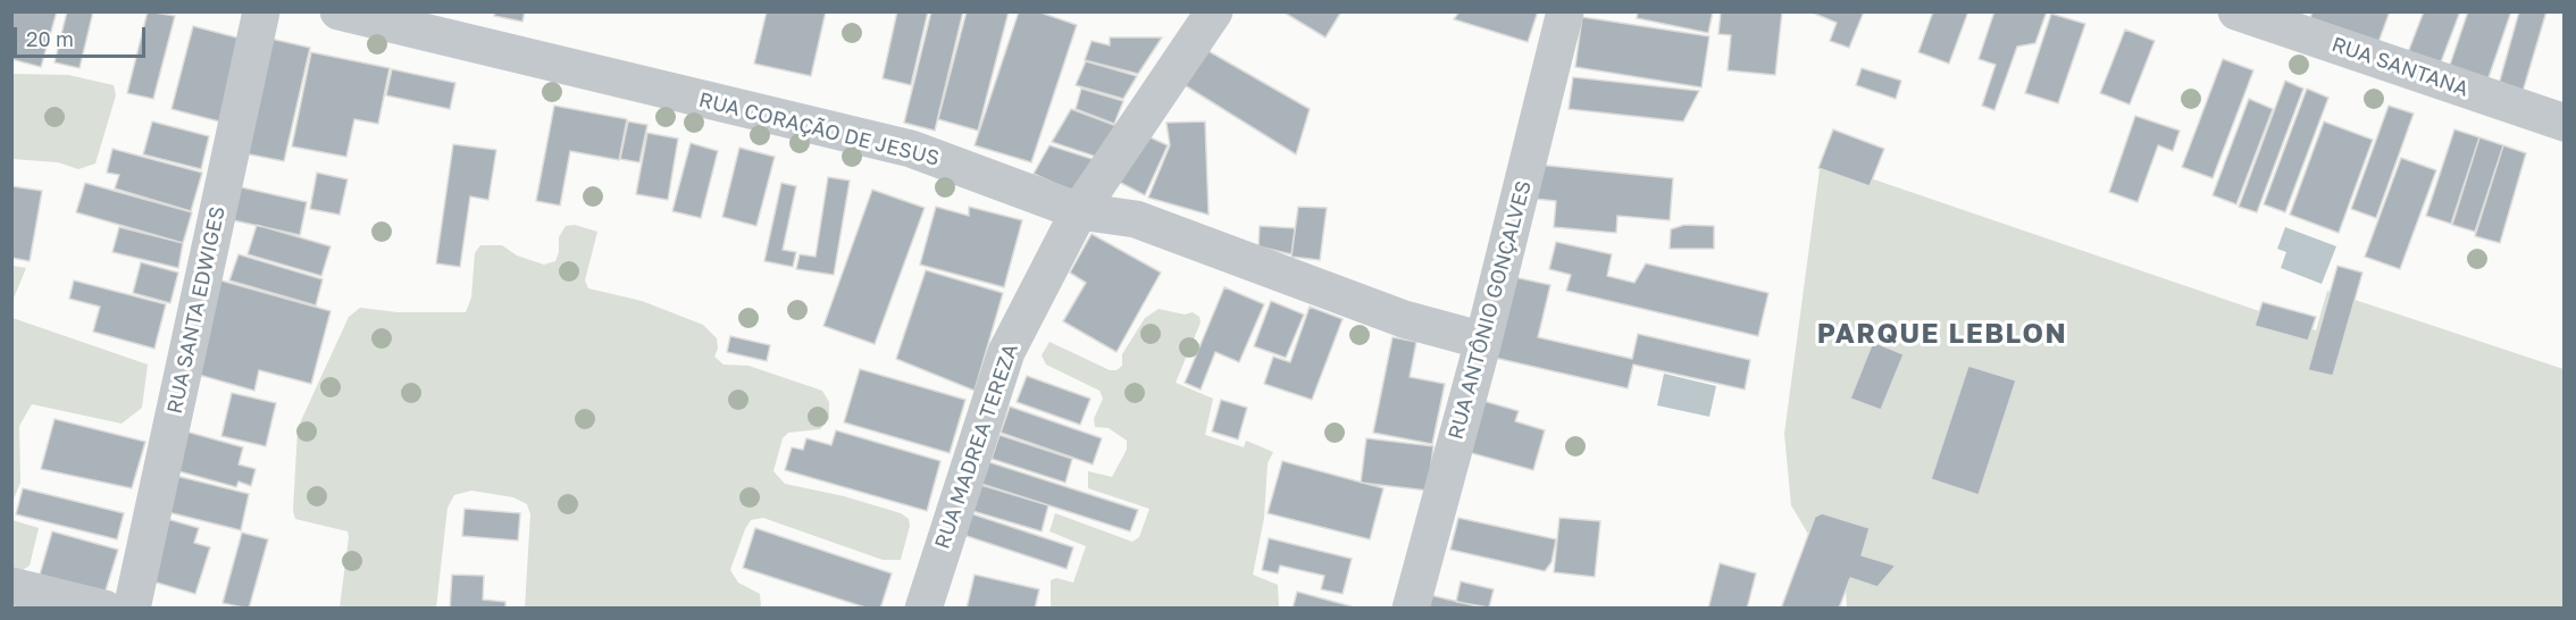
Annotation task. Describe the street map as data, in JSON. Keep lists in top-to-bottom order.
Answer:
{
  "streets": {
    "street": [
      "RUA SANTANA",
      "RUA CORAÇÃO DE JESUS",
      "RUA SANTA EDWIGES",
      "RUA ANTÔNIO GONÇALVES",
      "RUA MADREA TEREZA"
    ]
  },
  "crossings": [
    ["RUA CORAÇÃO DE JESUS", "RUA ANTÔNIO GONÇALVES"],
    ["RUA CORAÇÃO DE JESUS", "RUA MADREA TEREZA"]
  ],
  "districts": ["PARQUE LEBLON"],
  "scale_bar": "20 m"
}
